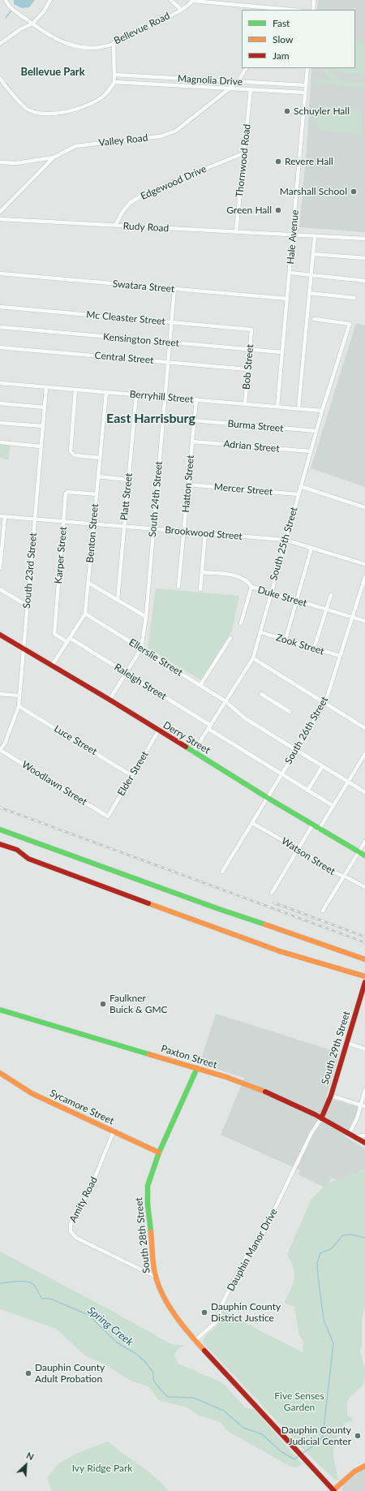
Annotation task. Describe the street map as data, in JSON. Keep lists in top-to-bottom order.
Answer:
{
  "streets": {
    "main road": [
      "Derry Street",
      "South 29th Street",
      "Paxton Street",
      "Sycamore Street",
      "South 28th Street"
    ],
    "street": [
      "Bellevue Road",
      "Magnolia Drive",
      "Valley Road",
      "Thornwood Road",
      "Edgewood Drive",
      "Rudy Road",
      "Hale Avenue",
      "Swatara Street",
      "Mc Cleaster Street",
      "Kensington Street",
      "Central Street",
      "Bob Street",
      "Berryhill Street",
      "Burma Street",
      "Adrian Street",
      "Hatton Street",
      "Mercer Street",
      "Platt Street",
      "South 24th Street",
      "Benton Street",
      "Brookwood Street",
      "South 25th Street",
      "Karper Street",
      "South 23rd Street",
      "Duke Street",
      "Zook Street",
      "Ellerslie Street",
      "Raleigh Street",
      "South 26th Street",
      "Luce Street",
      "Elder Street",
      "Woodlawn Street",
      "Watson Street",
      "Amity Road",
      "Dauphin Manor Drive"
    ]
  },
  "crossings": [
    ["Magnolia Drive", "Valley Road"],
    ["Magnolia Drive", "Thornwood Road"],
    ["Magnolia Drive", "Hale Avenue"],
    ["Thornwood Road", "Edgewood Drive"],
    ["Thornwood Road", "Rudy Road"],
    ["Edgewood Drive", "Rudy Road"],
    ["Rudy Road", "Hale Avenue"],
    ["Hale Avenue", "Swatara Street"],
    ["Hale Avenue", "Kensington Street"],
    ["Hale Avenue", "Berryhill Street"],
    ["Swatara Street", "South 24th Street"],
    ["Mc Cleaster Street", "Bob Street"],
    ["Mc Cleaster Street", "South 24th Street"],
    ["Kensington Street", "Bob Street"],
    ["Kensington Street", "South 24th Street"],
    ["Central Street", "Bob Street"],
    ["Central Street", "South 24th Street"],
    ["Bob Street", "Berryhill Street"],
    ["Berryhill Street", "Hatton Street"],
    ["Berryhill Street", "Platt Street"],
    ["Berryhill Street", "South 24th Street"],
    ["Berryhill Street", "Benton Street"],
    ["Berryhill Street", "South 25th Street"],
    ["Berryhill Street", "South 23rd Street"],
    ["Burma Street", "Hatton Street"],
    ["Burma Street", "South 25th Street"],
    ["Adrian Street", "Hatton Street"],
    ["Adrian Street", "South 25th Street"],
    ["Hatton Street", "Mercer Street"],
    ["Hatton Street", "Brookwood Street"],
    ["Mercer Street", "South 25th Street"],
    ["Platt Street", "Brookwood Street"],
    ["South 24th Street", "Brookwood Street"],
    ["South 24th Street", "Ellerslie Street"],
    ["South 24th Street", "Raleigh Street"],
    ["South 24th Street", "Derry Street"],
    ["Benton Street", "Brookwood Street"],
    ["Benton Street", "Karper Street"],
    ["Benton Street", "Ellerslie Street"],
    ["Benton Street", "Raleigh Street"],
    ["Benton Street", "Derry Street"],
    ["Brookwood Street", "South 25th Street"],
    ["Brookwood Street", "Karper Street"],
    ["Brookwood Street", "South 23rd Street"],
    ["South 25th Street", "Duke Street"],
    ["South 25th Street", "Zook Street"],
    ["South 25th Street", "Ellerslie Street"],
    ["South 25th Street", "Raleigh Street"],
    ["South 25th Street", "Derry Street"],
    ["South 23rd Street", "Derry Street"],
    ["South 23rd Street", "Luce Street"],
    ["South 23rd Street", "Woodlawn Street"],
    ["Duke Street", "South 26th Street"],
    ["Zook Street", "South 26th Street"],
    ["South 26th Street", "Derry Street"],
    ["South 26th Street", "Watson Street"],
    ["Derry Street", "Elder Street"],
    ["Luce Street", "Elder Street"],
    ["Elder Street", "Woodlawn Street"],
    ["South 29th Street", "Paxton Street"],
    ["South 29th Street", "Dauphin Manor Drive"],
    ["Paxton Street", "South 28th Street"],
    ["Paxton Street", "Dauphin Manor Drive"],
    ["Sycamore Street", "Amity Road"],
    ["Sycamore Street", "South 28th Street"],
    ["Amity Road", "South 28th Street"],
    ["South 28th Street", "Dauphin Manor Drive"]
  ],
  "districts": ["Bellevue Park", "East Harrisburg"],
  "water": ["Spring Creek"],
  "parks": ["Five Senses Garden", "Ivy Ridge Park"],
  "places": [
    "Schuyler Hall",
    "Revere Hall",
    "Marshall School",
    "Green Hall",
    "Faulkner Buick & GMC",
    "Dauphin County District Justice",
    "Dauphin County Adult Probation",
    "Dauphin County Judicial Center"
  ],
  "legend": ["Fast", "Slow", "Jam"],
  "north": "top right"
}
